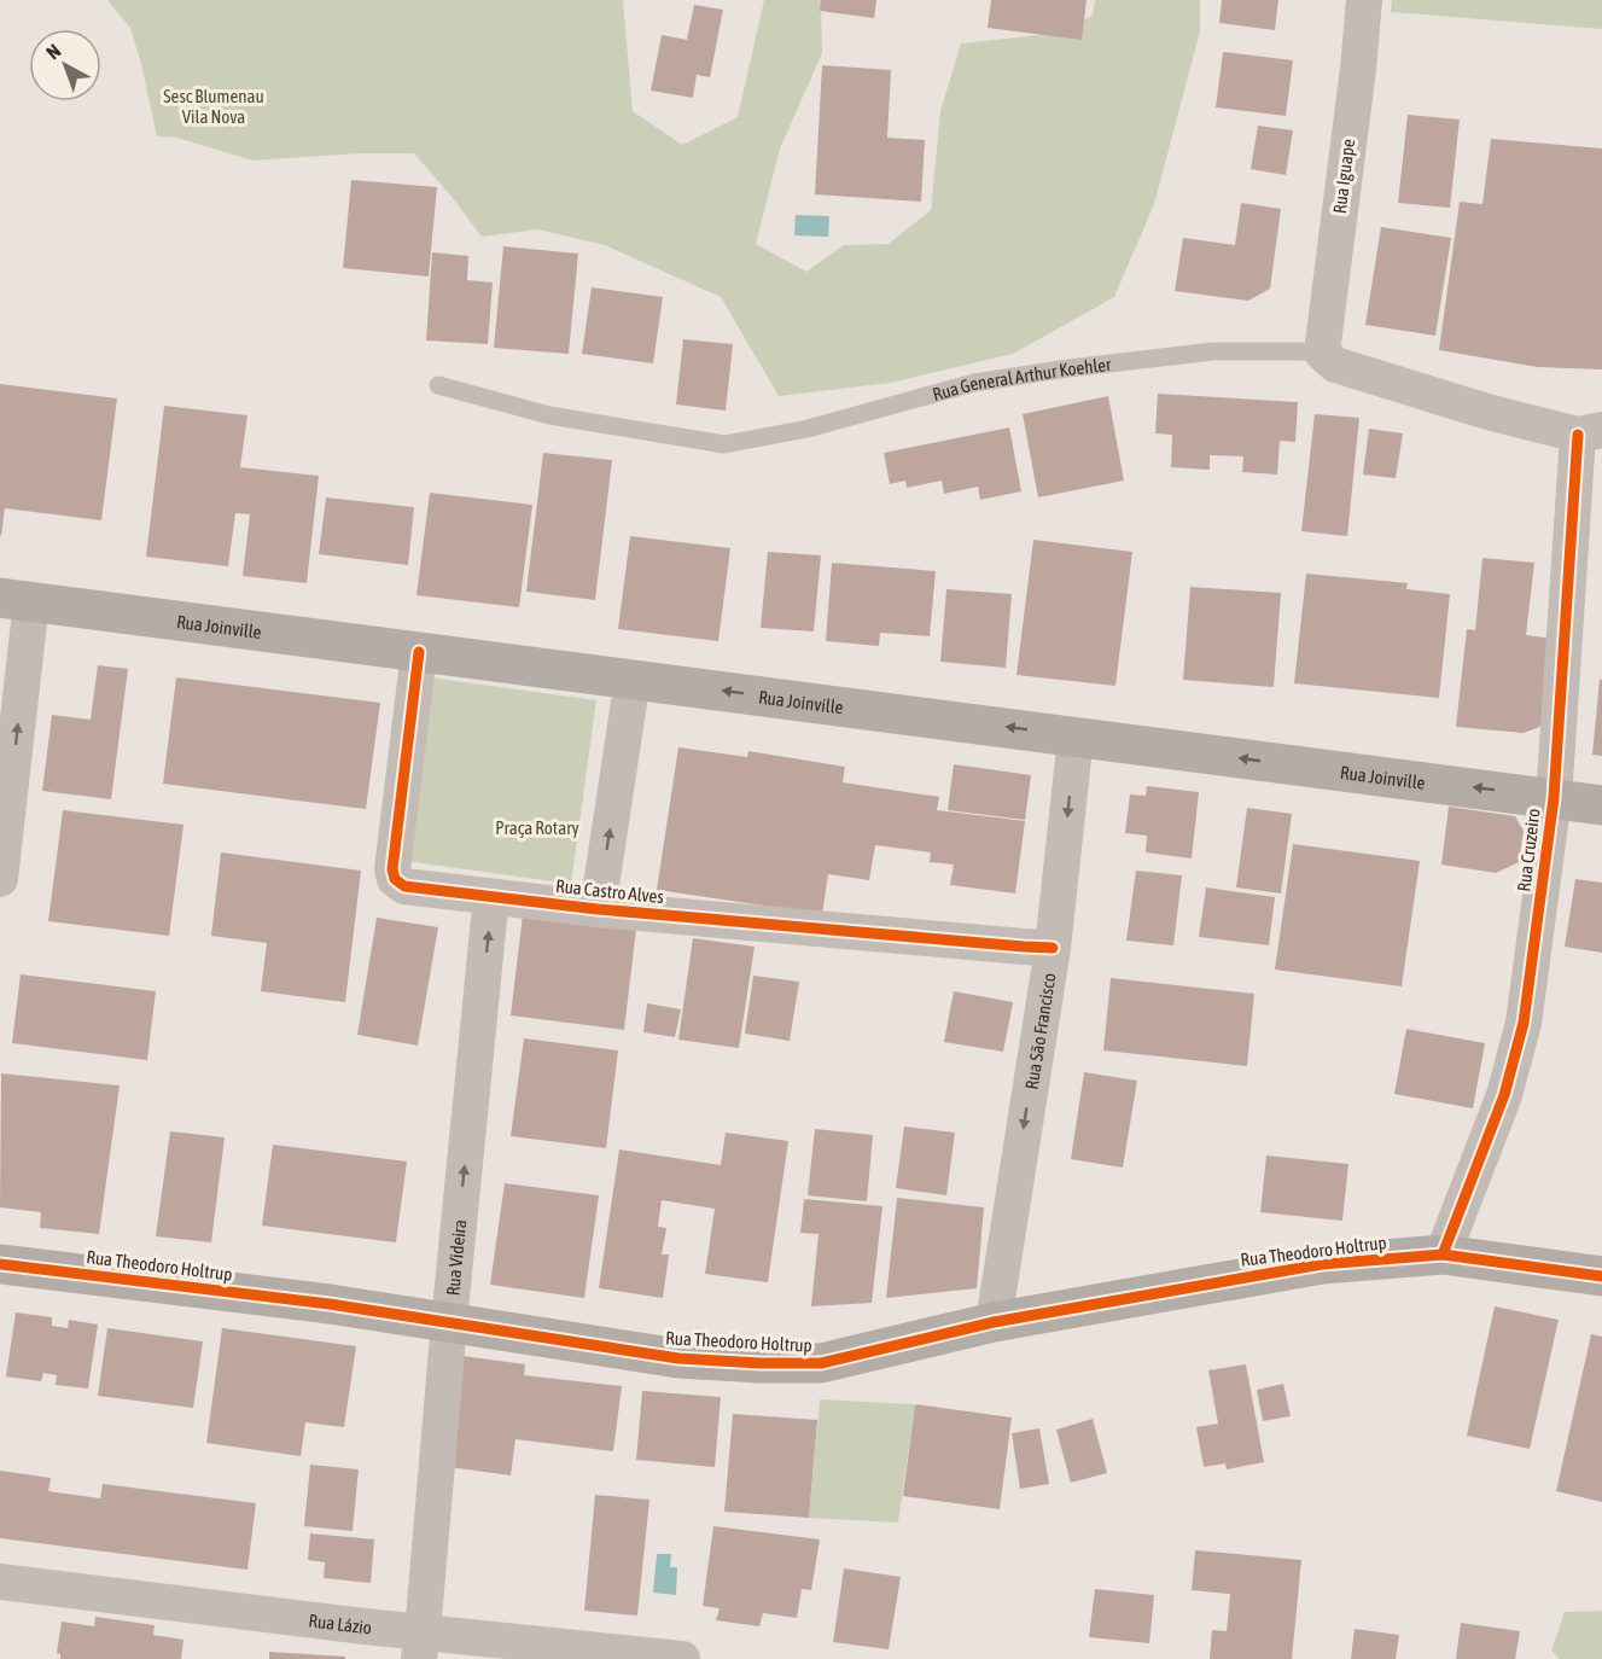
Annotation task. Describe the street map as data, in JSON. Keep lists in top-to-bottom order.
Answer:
{
  "streets": {
    "main road": ["Rua Joinville", "Rua Theodoro Holtrup"],
    "street": [
      "Rua Iguape",
      "Rua General Arthur Koehler",
      "Rua Cruzeiro",
      "Rua Castro Alves",
      "Rua São Francisco",
      "Rua Videira",
      "Rua Lázio"
    ]
  },
  "crossings": [
    ["Rua Iguape", "Rua General Arthur Koehler"],
    ["Rua General Arthur Koehler", "Rua Cruzeiro"],
    ["Rua Joinville", "Rua Cruzeiro"],
    ["Rua Joinville", "Rua Castro Alves"],
    ["Rua Joinville", "Rua São Francisco"],
    ["Rua Cruzeiro", "Rua Theodoro Holtrup"],
    ["Rua Castro Alves", "Rua São Francisco"],
    ["Rua Castro Alves", "Rua Videira"],
    ["Rua São Francisco", "Rua Theodoro Holtrup"],
    ["Rua Theodoro Holtrup", "Rua Videira"],
    ["Rua Videira", "Rua Lázio"]
  ],
  "one_way": ["Rua Joinville", "Rua São Francisco", "Rua Videira"],
  "parks": ["Sesc Blumenau Vila Nova", "Praça Rotary"],
  "north": "top left"
}
